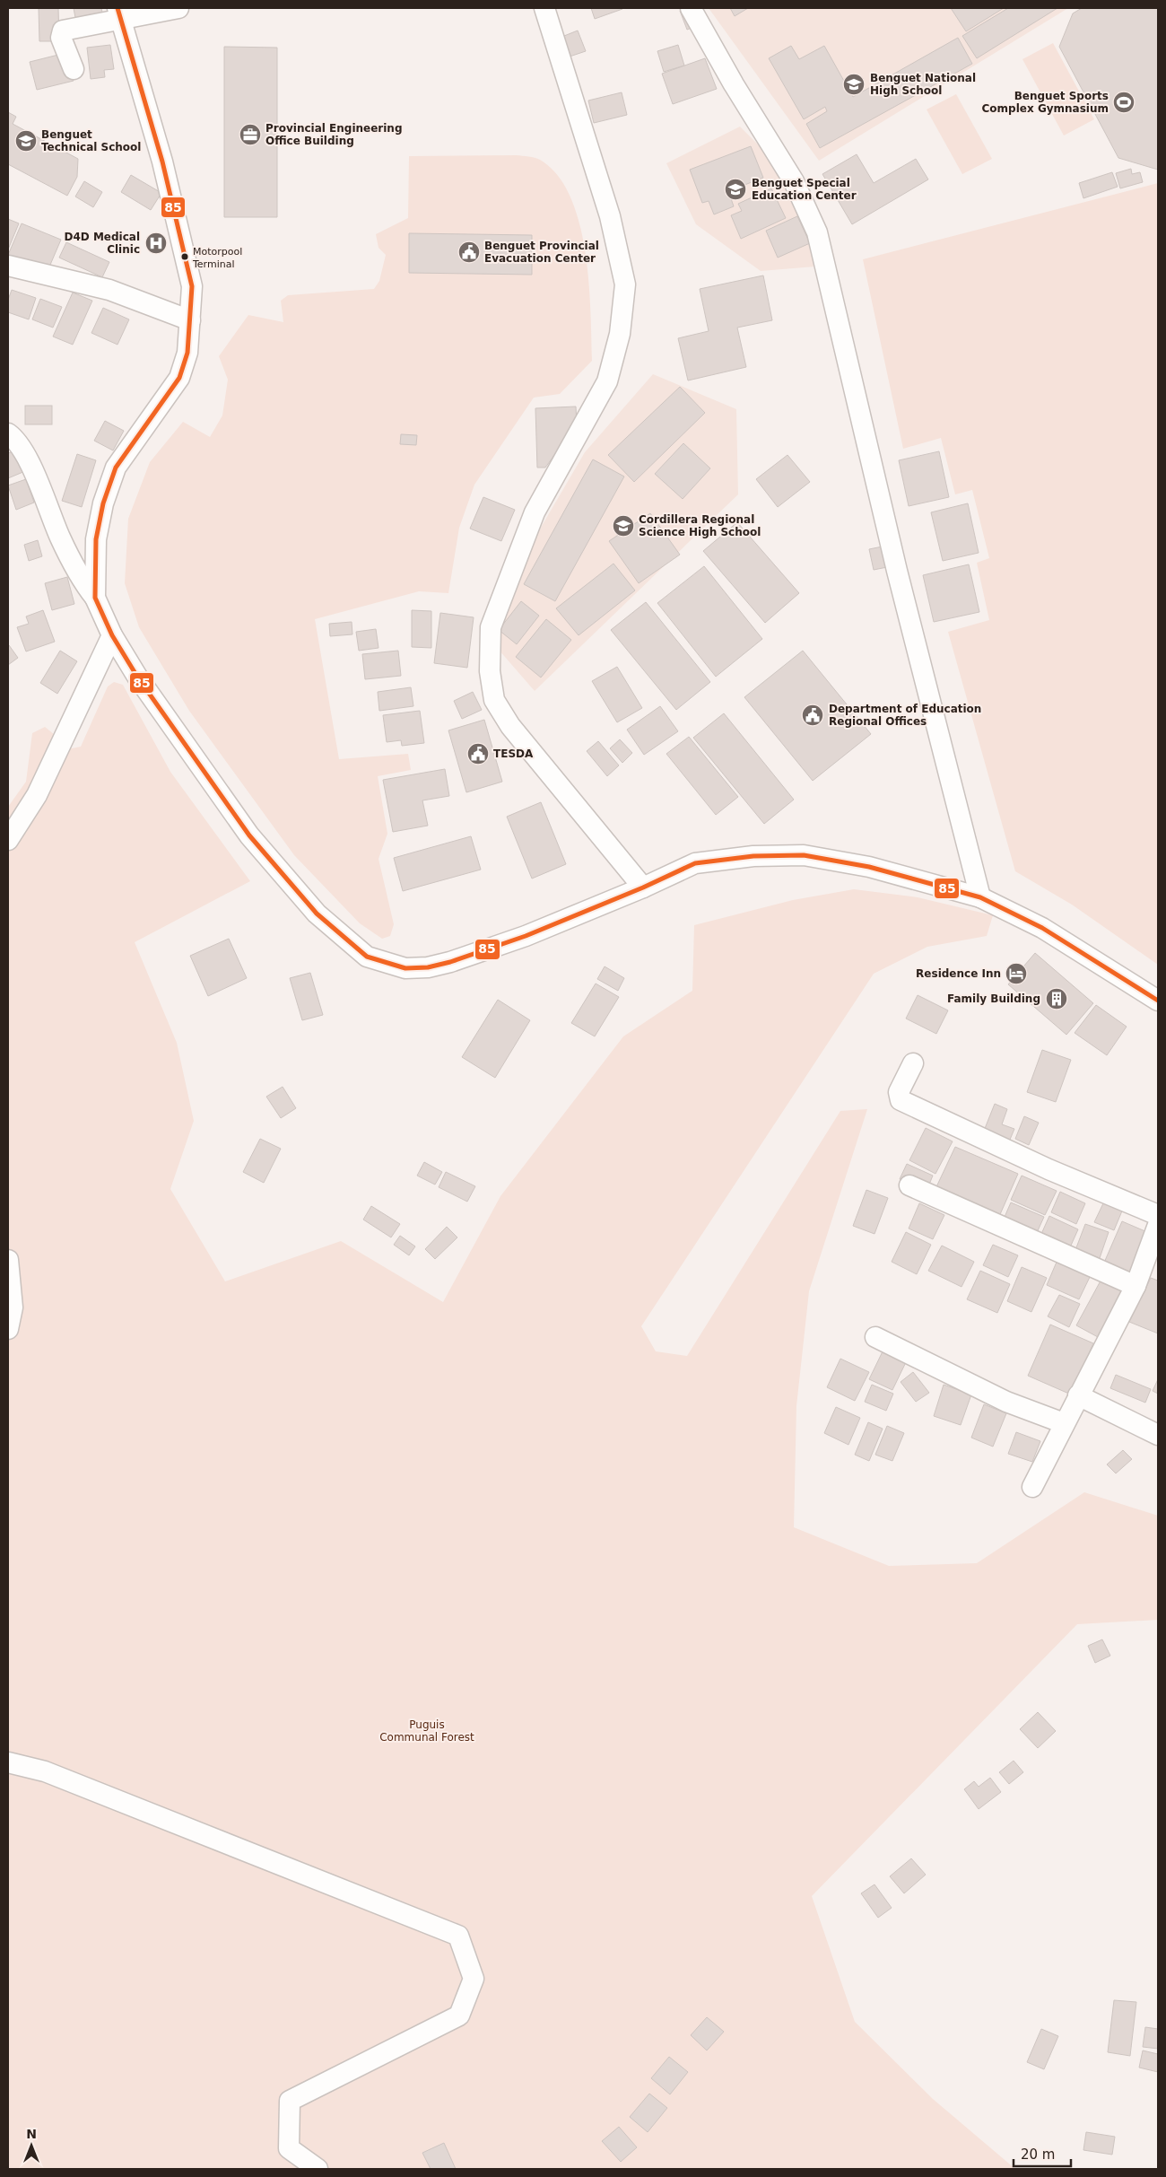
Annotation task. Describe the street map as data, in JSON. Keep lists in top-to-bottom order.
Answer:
{
  "parks": ["Puguis Communal Forest"],
  "places": {
    "school or university": [
      "Benguet National High School",
      "Benguet Technical School",
      "Benguet Special Education Center",
      "Cordillera Regional Science High School"
    ],
    "sports": ["Benguet Sports Complex Gymnasium"],
    "office": ["Provincial Engineering Office Building"],
    "hospital": ["D4D Medical Clinic"],
    "public building": ["Benguet Provincial Evacuation Center", "Department of Education Regional Offices", "TESDA"],
    "other": ["Motorpool Terminal"],
    "hotel": ["Residence Inn"],
    "building": ["Family Building"]
  },
  "lines": ["transit line 85"],
  "scale_bar": "20 m",
  "north": "top"
}
